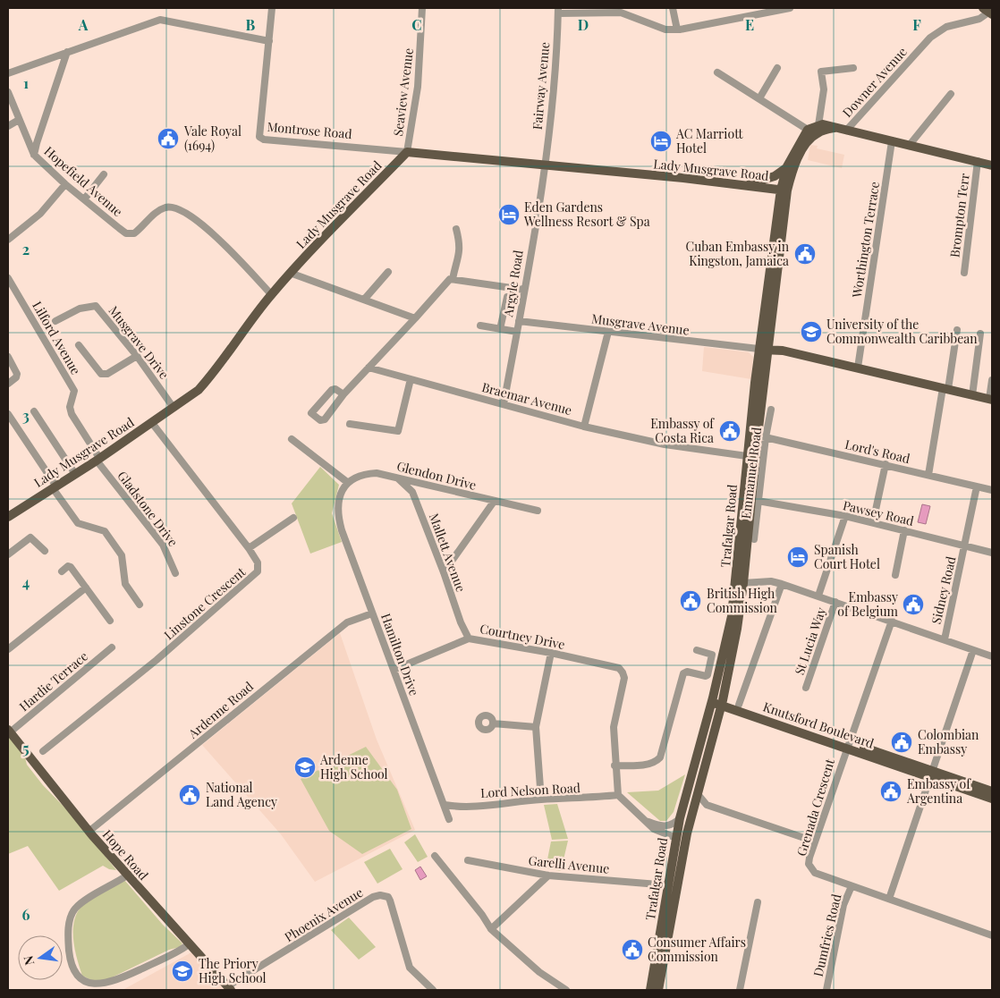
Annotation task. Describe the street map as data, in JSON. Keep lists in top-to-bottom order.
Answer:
{
  "streets": {
    "main road": [
      "Lady Musgrave Road",
      "Trafalgar Road",
      "Knutsford Boulevard",
      "Hope Road"
    ],
    "street": [
      "Downer Avenue",
      "Fairway Avenue",
      "Seaview Avenue",
      "Montrose Road",
      "Hopefield Avenue",
      "Brompton Terr",
      "Worthington Terrace",
      "Argyle Road",
      "Musgrave Avenue",
      "Lilford Avenue",
      "Musgrave Drive",
      "Braemar Avenue",
      "Lord's Road",
      "Emmanuel Road",
      "Glendon Drive",
      "Gladstone Drive",
      "Pawsey Road",
      "Mallett Avenue",
      "Sidney Road",
      "Linstone Crescent",
      "Courtney Drive",
      "St Lucia Way",
      "Hamilton Drive",
      "Hardie Terrace",
      "Ardenne Road",
      "Lord Nelson Road",
      "Grenada Crescent",
      "Garelli Avenue",
      "Phoenix Avenue",
      "Dumfries Road"
    ]
  },
  "crossings": [
    ["Fairway Avenue", "Lady Musgrave Road"],
    ["Fairway Avenue", "Argyle Road"],
    ["Seaview Avenue", "Montrose Road"],
    ["Seaview Avenue", "Lady Musgrave Road"],
    ["Montrose Road", "Lady Musgrave Road"],
    ["Lady Musgrave Road", "Hopefield Avenue"],
    ["Lady Musgrave Road", "Argyle Road"],
    ["Lady Musgrave Road", "Lilford Avenue"],
    ["Lady Musgrave Road", "Musgrave Drive"],
    ["Lady Musgrave Road", "Gladstone Drive"],
    ["Lady Musgrave Road", "Trafalgar Road"],
    ["Lady Musgrave Road", "Linstone Crescent"],
    ["Argyle Road", "Musgrave Avenue"],
    ["Argyle Road", "Braemar Avenue"],
    ["Musgrave Avenue", "Trafalgar Road"],
    ["Lilford Avenue", "Gladstone Drive"],
    ["Braemar Avenue", "Trafalgar Road"],
    ["Lord's Road", "Emmanuel Road"],
    ["Lord's Road", "Trafalgar Road"],
    ["Lord's Road", "Sidney Road"],
    ["Emmanuel Road", "Pawsey Road"],
    ["Emmanuel Road", "Trafalgar Road"],
    ["Glendon Drive", "Mallett Avenue"],
    ["Glendon Drive", "Hamilton Drive"],
    ["Pawsey Road", "Sidney Road"],
    ["Trafalgar Road", "Knutsford Boulevard"],
    ["Trafalgar Road", "Garelli Avenue"],
    ["Mallett Avenue", "Courtney Drive"],
    ["Courtney Drive", "Hamilton Drive"],
    ["Hamilton Drive", "Ardenne Road"],
    ["Hamilton Drive", "Lord Nelson Road"],
    ["Hardie Terrace", "Hope Road"],
    ["Ardenne Road", "Hope Road"],
    ["Knutsford Boulevard", "Grenada Crescent"],
    ["Grenada Crescent", "Dumfries Road"],
    ["Hope Road", "Phoenix Avenue"]
  ],
  "places": {
    "public building": [
      "Vale Royal (1694)",
      "Cuban Embassy in Kingston, Jamaica",
      "Embassy of Costa Rica",
      "British High Commission",
      "Embassy of Belgium",
      "Colombian Embassy",
      "Embassy of Argentina",
      "National Land Agency",
      "Consumer Affairs Commission"
    ],
    "hotel": ["AC Marriott Hotel", "Eden Gardens Wellness Resort & Spa", "Spanish Court Hotel"],
    "school or university": ["University of the Commonwealth Caribbean", "Ardenne High School", "The Priory High School"]
  },
  "north": "left",
  "grid": {
    "columns": [
      "A",
      "B",
      "C",
      "D",
      "E",
      "F"
    ],
    "rows": [
      "1",
      "2",
      "3",
      "4",
      "5",
      "6"
    ]
  }
}
